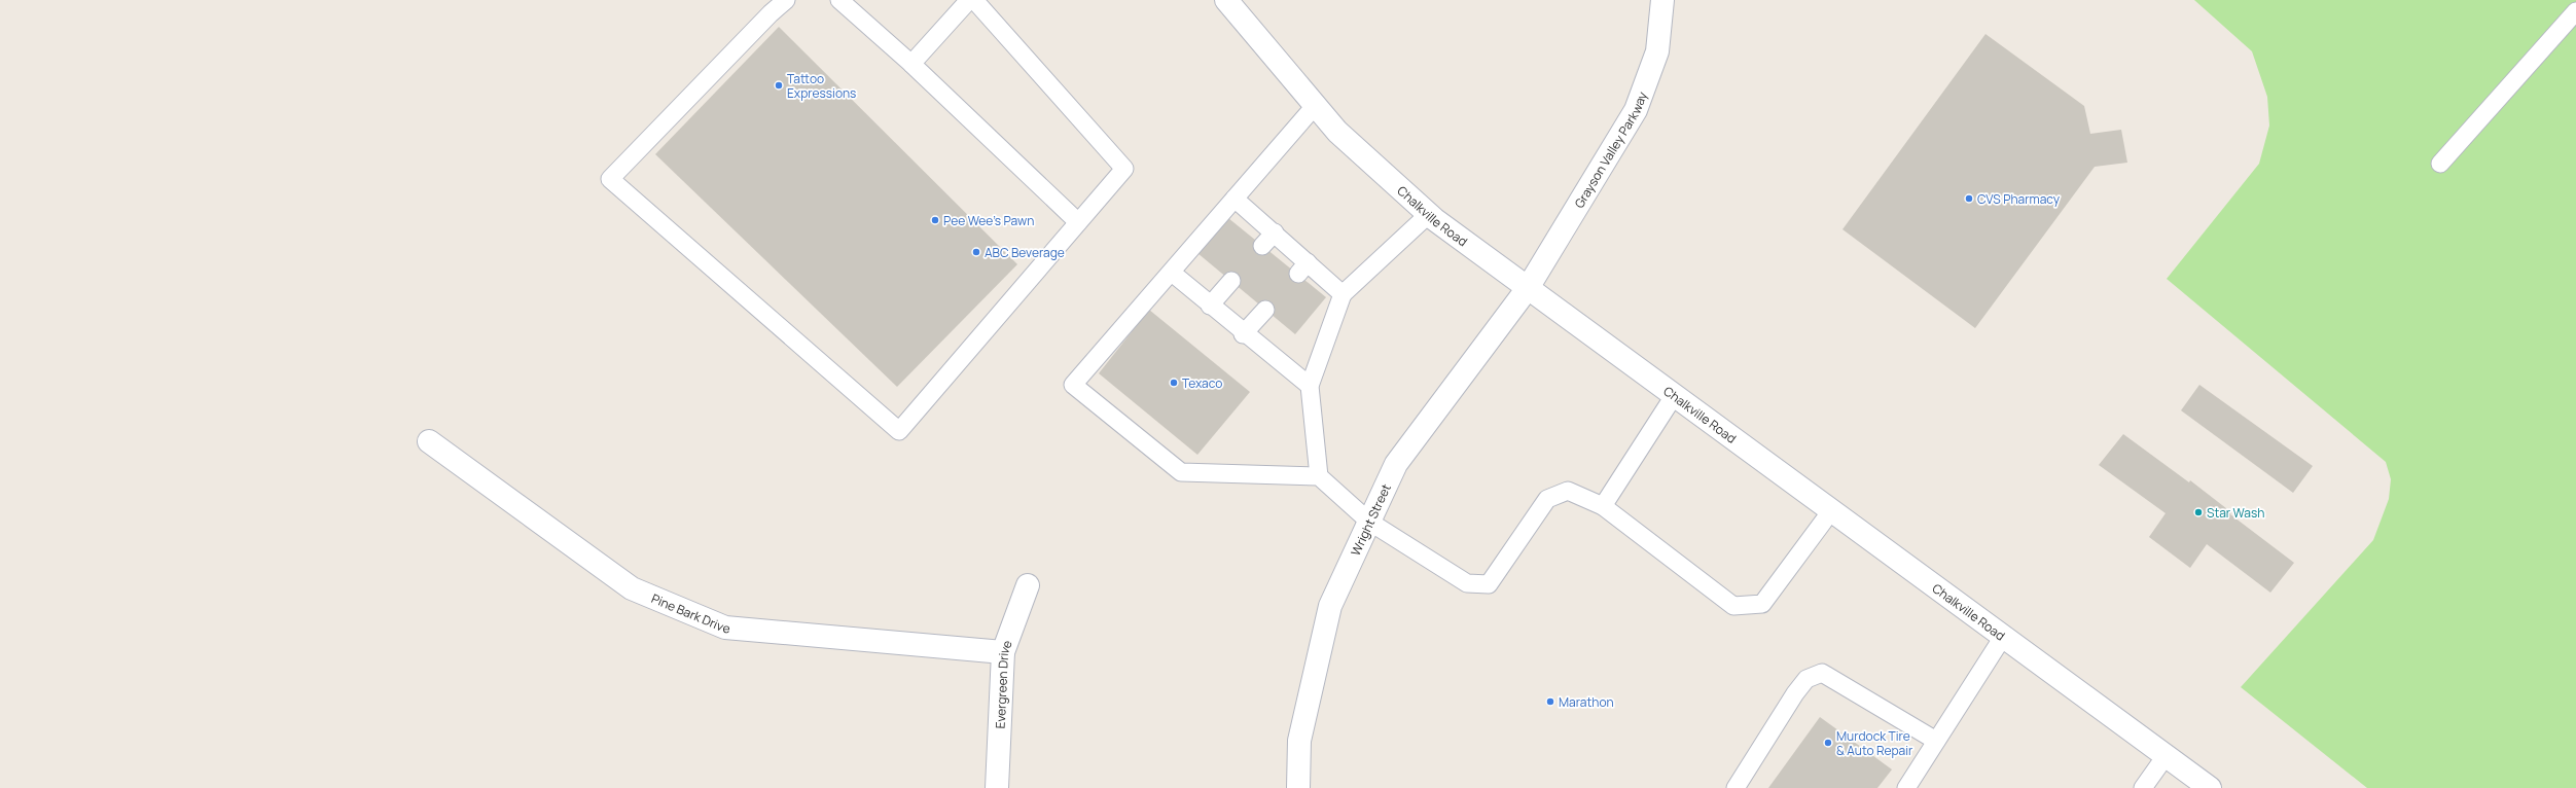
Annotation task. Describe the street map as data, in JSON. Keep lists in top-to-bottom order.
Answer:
{
  "streets": {
    "street": [
      "Grayson Valley Parkway",
      "Chalkville Road",
      "Wright Street",
      "Pine Bark Drive",
      "Evergreen Drive"
    ]
  },
  "crossings": [
    ["Grayson Valley Parkway", "Chalkville Road"],
    ["Grayson Valley Parkway", "Wright Street"],
    ["Chalkville Road", "Wright Street"],
    ["Pine Bark Drive", "Evergreen Drive"]
  ],
  "places": [
    "Tattoo Expressions",
    "CVS Pharmacy",
    "Pee Wee's Pawn",
    "ABC Beverage",
    "Texaco",
    "Star Wash",
    "Marathon",
    "Murdock Tire & Auto Repair"
  ]
}
